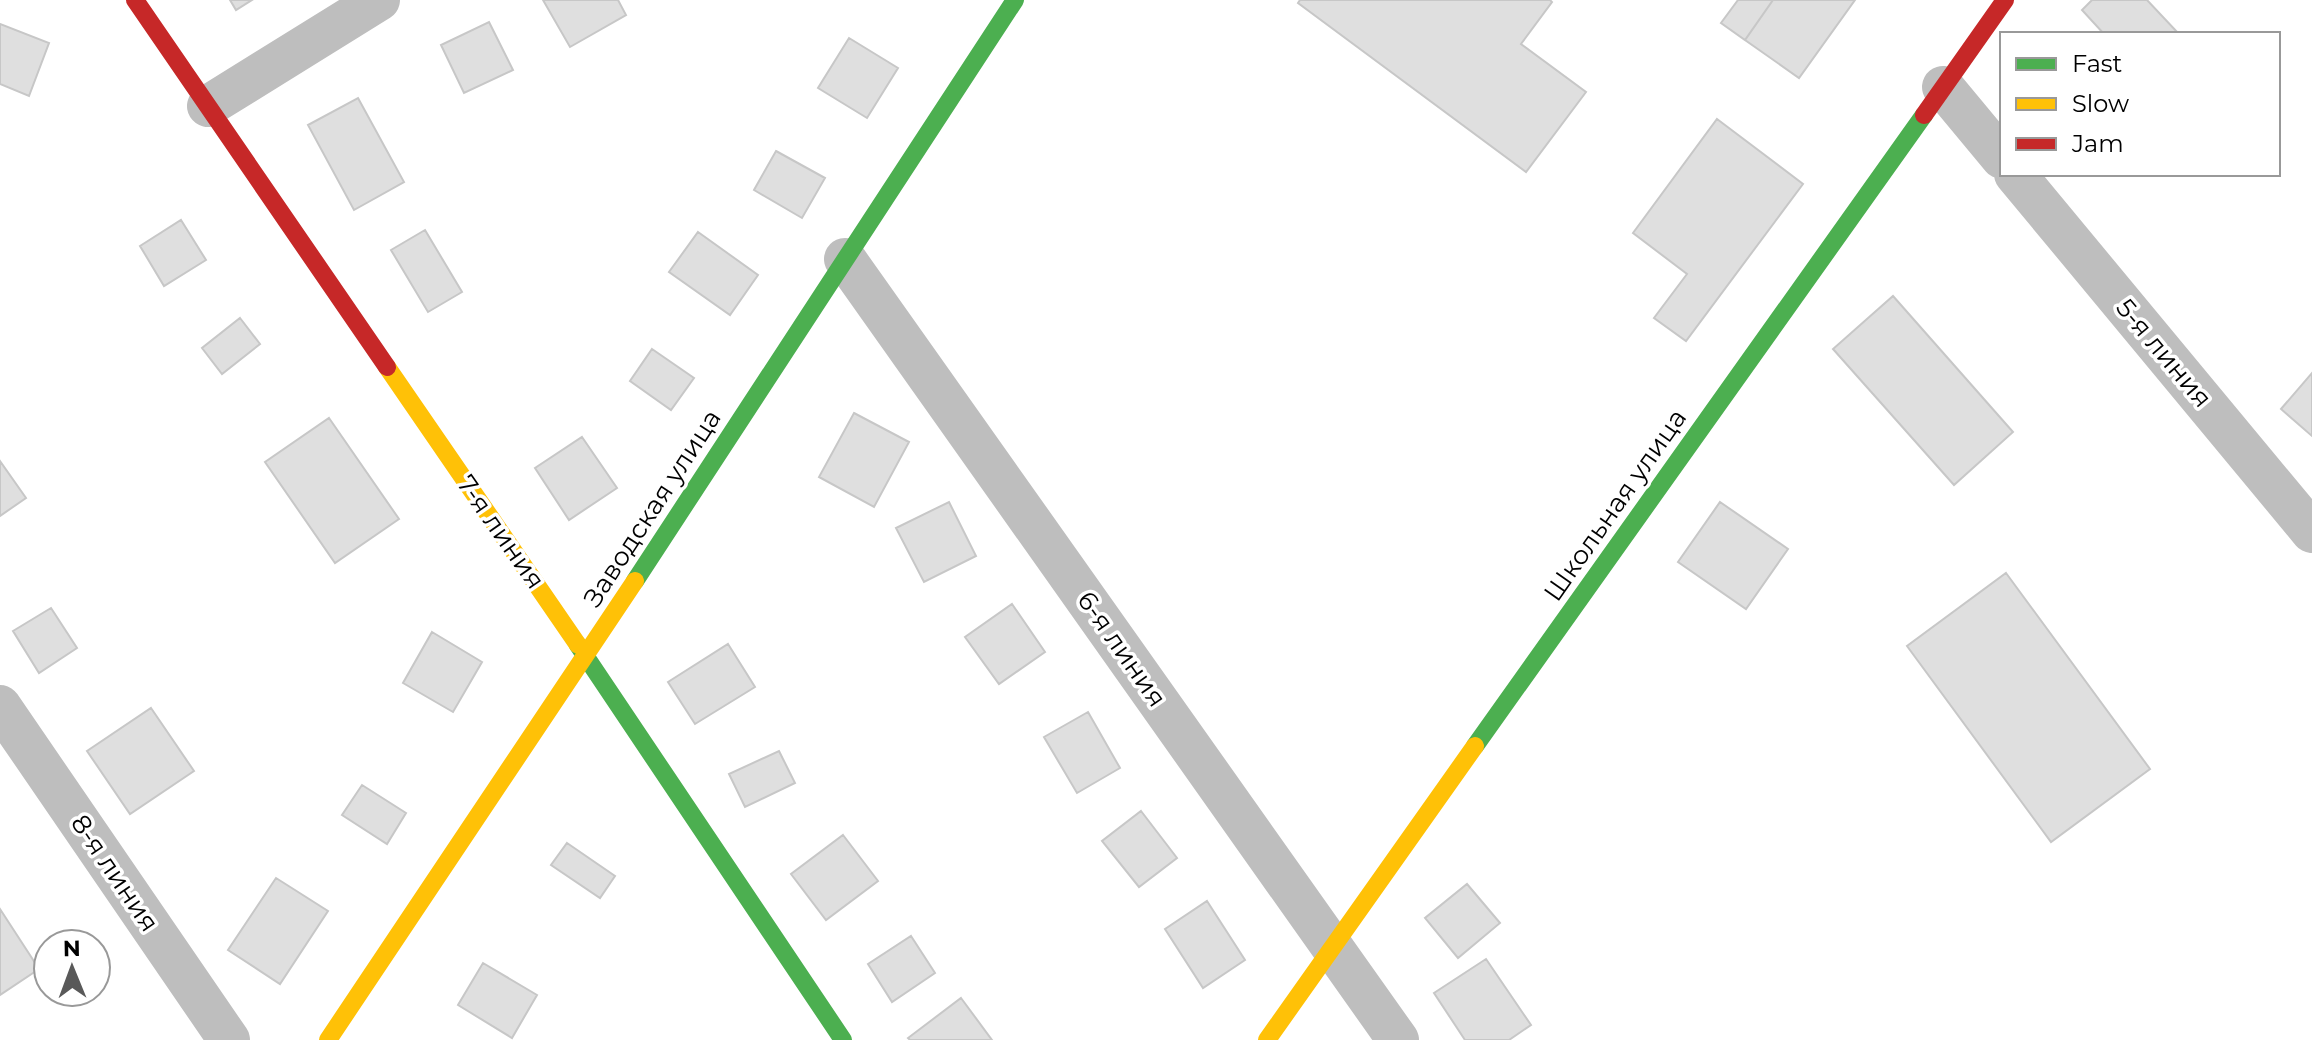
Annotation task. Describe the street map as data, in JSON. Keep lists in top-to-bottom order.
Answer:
{
  "streets": {
    "street": [
      "5-я линия",
      "Школьная улица",
      "Заводская улица",
      "7-я линия",
      "6-я линия",
      "8-я линия"
    ]
  },
  "crossings": [
    ["Школьная улица", "6-я линия"],
    ["Заводская улица", "7-я линия"],
    ["Заводская улица", "6-я линия"]
  ],
  "legend": ["Fast", "Slow", "Jam"],
  "north": "top"
}
